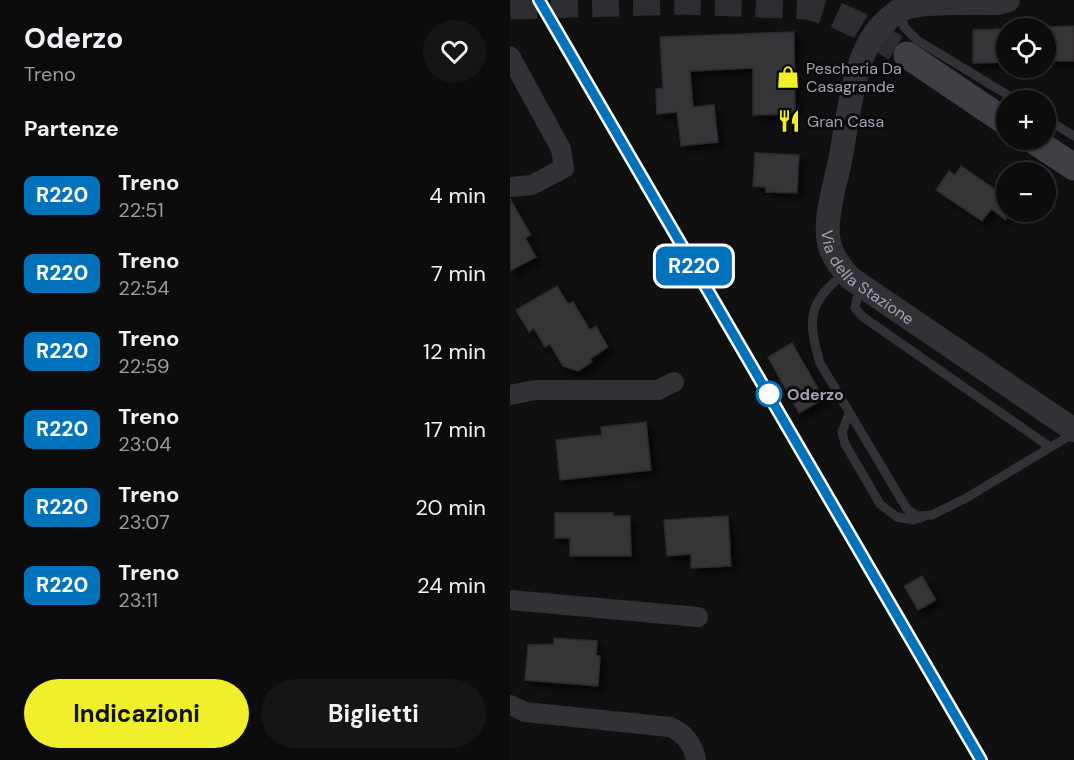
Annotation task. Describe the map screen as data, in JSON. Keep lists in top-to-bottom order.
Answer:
{
  "streets": {
    "street": ["Via della Stazione"]
  },
  "places": {
    "shop": ["Pescheria Da Casagrande"],
    "restaurant": ["Gran Casa"],
    "other": ["Oderzo"]
  },
  "page": {
    "heading": [
      ["Oderzo", "Treno"],
      "Partenze"
    ],
    "on_map": "R220",
    "map_buttons": ["+", "−"],
    "list": [
      {
        "mark": "R220",
        "name": "Treno",
        "note": "22:51",
        "value": "4 min"
      },
      {
        "mark": "R220",
        "name": "Treno",
        "note": "22:54",
        "value": "7 min"
      },
      {
        "mark": "R220",
        "name": "Treno",
        "note": "22:59",
        "value": "12 min"
      },
      {
        "mark": "R220",
        "name": "Treno",
        "note": "23:04",
        "value": "17 min"
      },
      {
        "mark": "R220",
        "name": "Treno",
        "note": "23:07",
        "value": "20 min"
      },
      {
        "mark": "R220",
        "name": "Treno",
        "note": "23:11",
        "value": "24 min"
      }
    ],
    "buttons": ["Indicazioni", "Biglietti"]
  }
}
